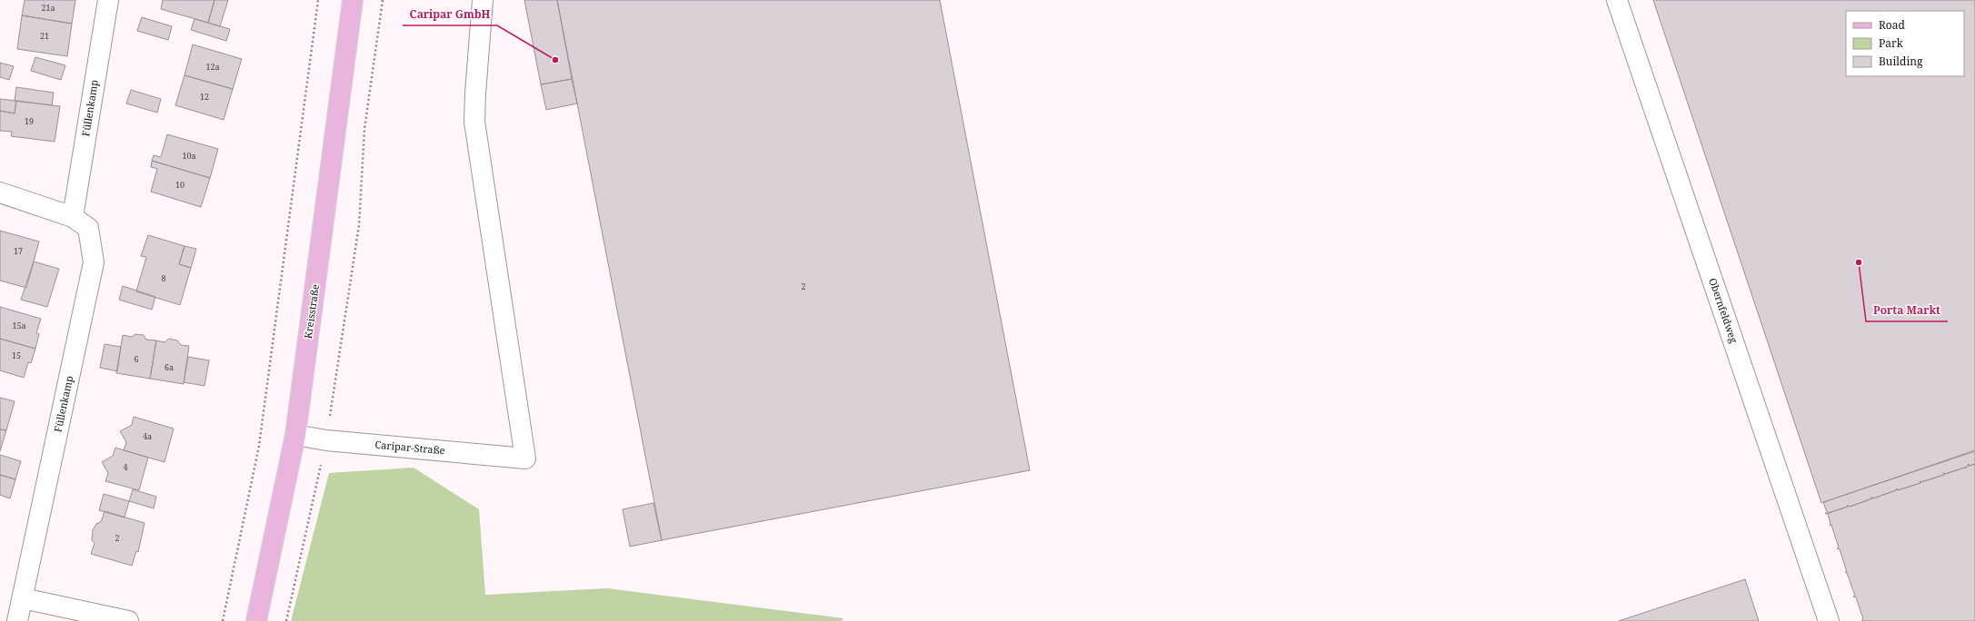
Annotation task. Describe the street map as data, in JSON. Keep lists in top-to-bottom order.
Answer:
{
  "streets": {
    "main road": ["Kreisstraße"],
    "street": ["Füllenkamp", "Obernfeldweg", "Caripar-Straße"]
  },
  "crossings": [
    ["Kreisstraße", "Caripar-Straße"]
  ],
  "places": ["Caripar GmbH", "Porta Markt"],
  "house_numbers": [
    "21a",
    "21",
    "12a",
    "12",
    "19",
    "10a",
    "10",
    "17",
    "8",
    "2",
    "15a",
    "15",
    "6",
    "6a",
    "4a",
    "4",
    "2"
  ],
  "legend": ["Road", "Park", "Building"]
}
